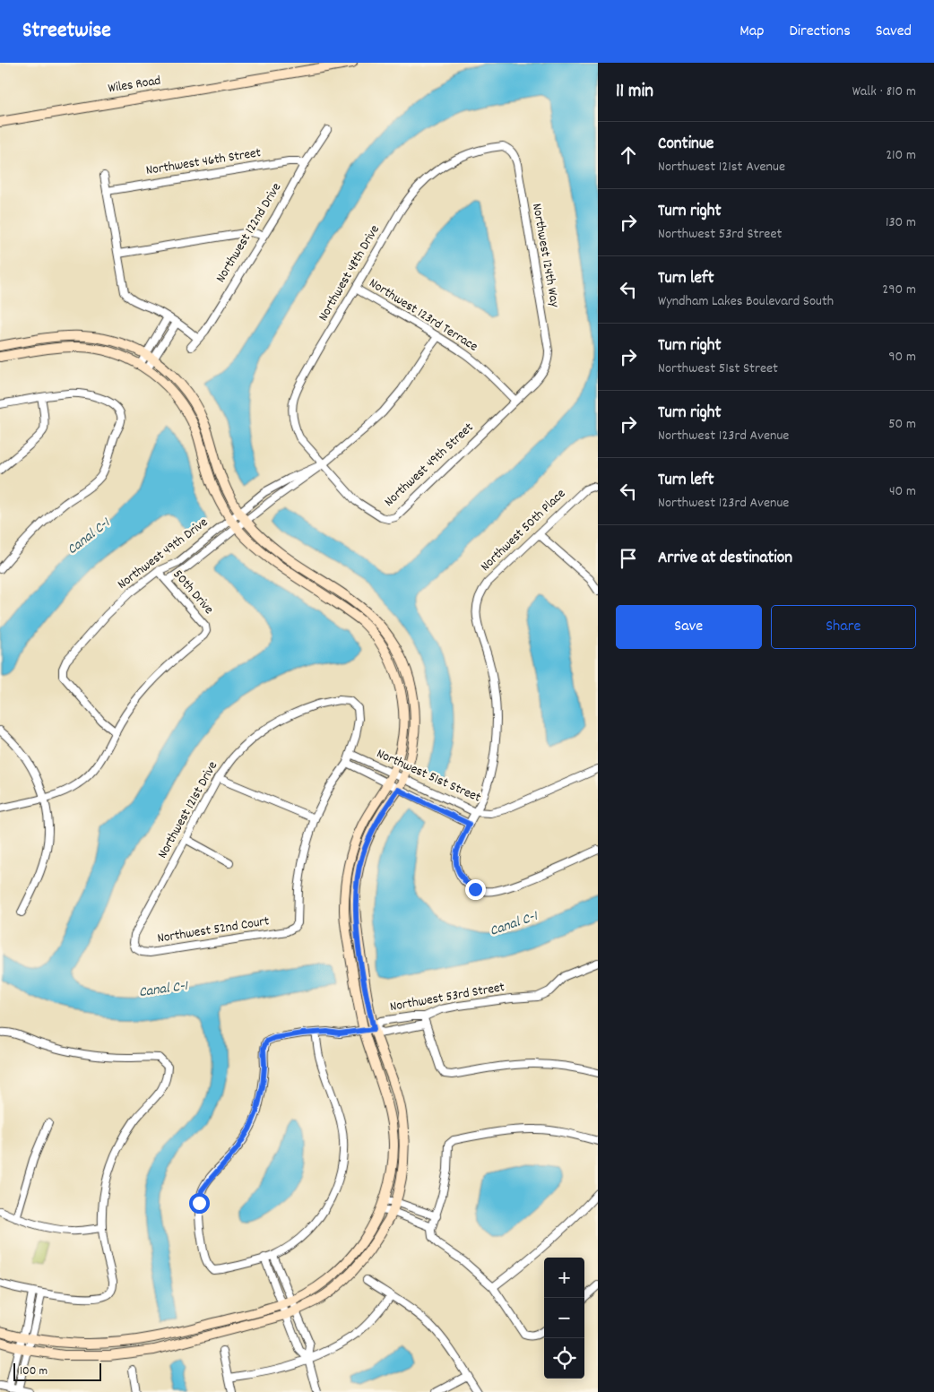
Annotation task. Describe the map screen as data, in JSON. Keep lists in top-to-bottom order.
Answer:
{
  "streets": {
    "street": [
      "Wiles Road",
      "Northwest 46th Street",
      "Northwest 122nd Drive",
      "Northwest 124th Way",
      "Northwest 48th Drive",
      "Northwest 123rd Terrace",
      "Northwest 49th Street",
      "Northwest 50th Place",
      "Northwest 49th Drive",
      "50th Drive",
      "Northwest 51st Street",
      "Northwest 121st Drive",
      "Northwest 52nd Court",
      "Northwest 53rd Street"
    ]
  },
  "crossings": [
    ["Northwest 46th Street", "Northwest 122nd Drive"],
    ["Northwest 124th Way", "Northwest 48th Drive"],
    ["Northwest 124th Way", "Northwest 49th Street"],
    ["Northwest 48th Drive", "Northwest 123rd Terrace"],
    ["Northwest 48th Drive", "Northwest 49th Street"],
    ["Northwest 48th Drive", "Northwest 49th Drive"],
    ["Northwest 123rd Terrace", "Northwest 49th Street"],
    ["Northwest 123rd Terrace", "Northwest 49th Drive"],
    ["Northwest 49th Street", "Northwest 49th Drive"],
    ["Northwest 50th Place", "Northwest 51st Street"],
    ["Northwest 49th Drive", "50th Drive"],
    ["Northwest 51st Street", "Northwest 121st Drive"],
    ["Northwest 121st Drive", "Northwest 52nd Court"]
  ],
  "water": ["Canal C-1"],
  "scale_bar": "100 m",
  "page": {
    "header": "Streetwise",
    "nav": ["Map", "Directions", "Saved"],
    "heading": ["11 min", "Walk · 810 m"],
    "list": [
      ["Continue", "Northwest 121st Avenue", "210 m"],
      ["Turn right", "Northwest 53rd Street", "130 m"],
      ["Turn left", "Wyndham Lakes Boulevard South", "290 m"],
      ["Turn right", "Northwest 51st Street", "90 m"],
      ["Turn right", "Northwest 123rd Avenue", "50 m"],
      ["Turn left", "Northwest 123rd Avenue", "40 m"],
      "Arrive at destination"
    ],
    "buttons": ["Save", "Share"],
    "map_buttons": ["+", "−"],
    "scale": "100 m"
  }
}
